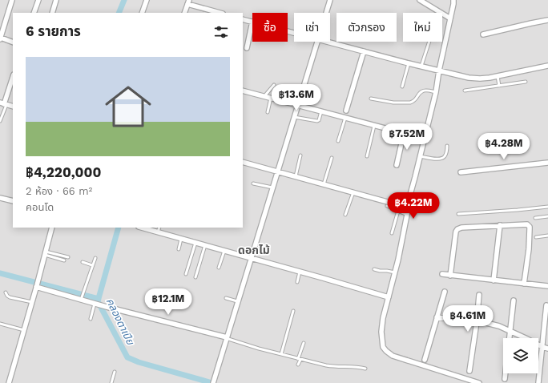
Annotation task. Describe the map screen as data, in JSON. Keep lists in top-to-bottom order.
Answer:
{
  "districts": ["ดอกไม้"],
  "water": ["คลองตาเปีย"],
  "page": {
    "chip": [
      "ซื้อ",
      "เช่า",
      "ตัวกรอง",
      "ใหม่"
    ],
    "heading": "6 รายการ",
    "list": [
      {
        "name": "฿4,220,000",
        "note": "2 ห้อง · 66 m² · คอนโด"
      }
    ],
    "price": [
      "฿13.6M",
      "฿7.52M",
      "฿4.28M",
      "฿4.22M",
      "฿12.1M",
      "฿4.61M"
    ]
  }
}
